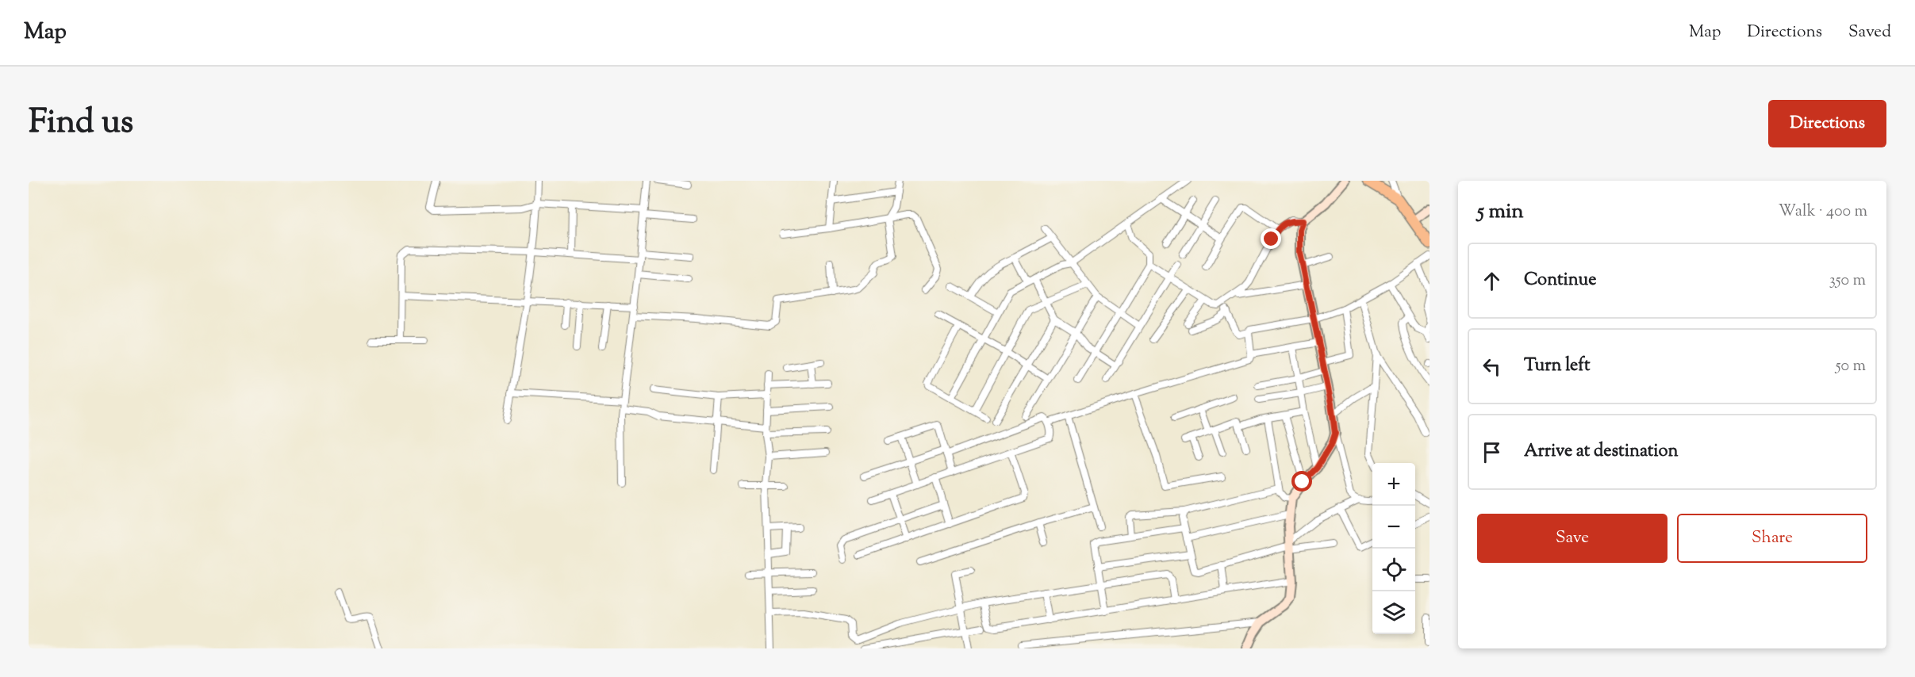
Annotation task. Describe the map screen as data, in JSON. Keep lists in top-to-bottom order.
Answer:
{
  "page": {
    "header": "Map",
    "nav": ["Map", "Directions", "Saved"],
    "title": "Find us",
    "buttons": [
      "Directions",
      ["Save", "Share"]
    ],
    "heading": ["5 min", "Walk · 400 m"],
    "list": [
      ["Continue", "350 m"],
      ["Turn left", "50 m"],
      "Arrive at destination"
    ],
    "map_buttons": ["+", "−"]
  }
}
